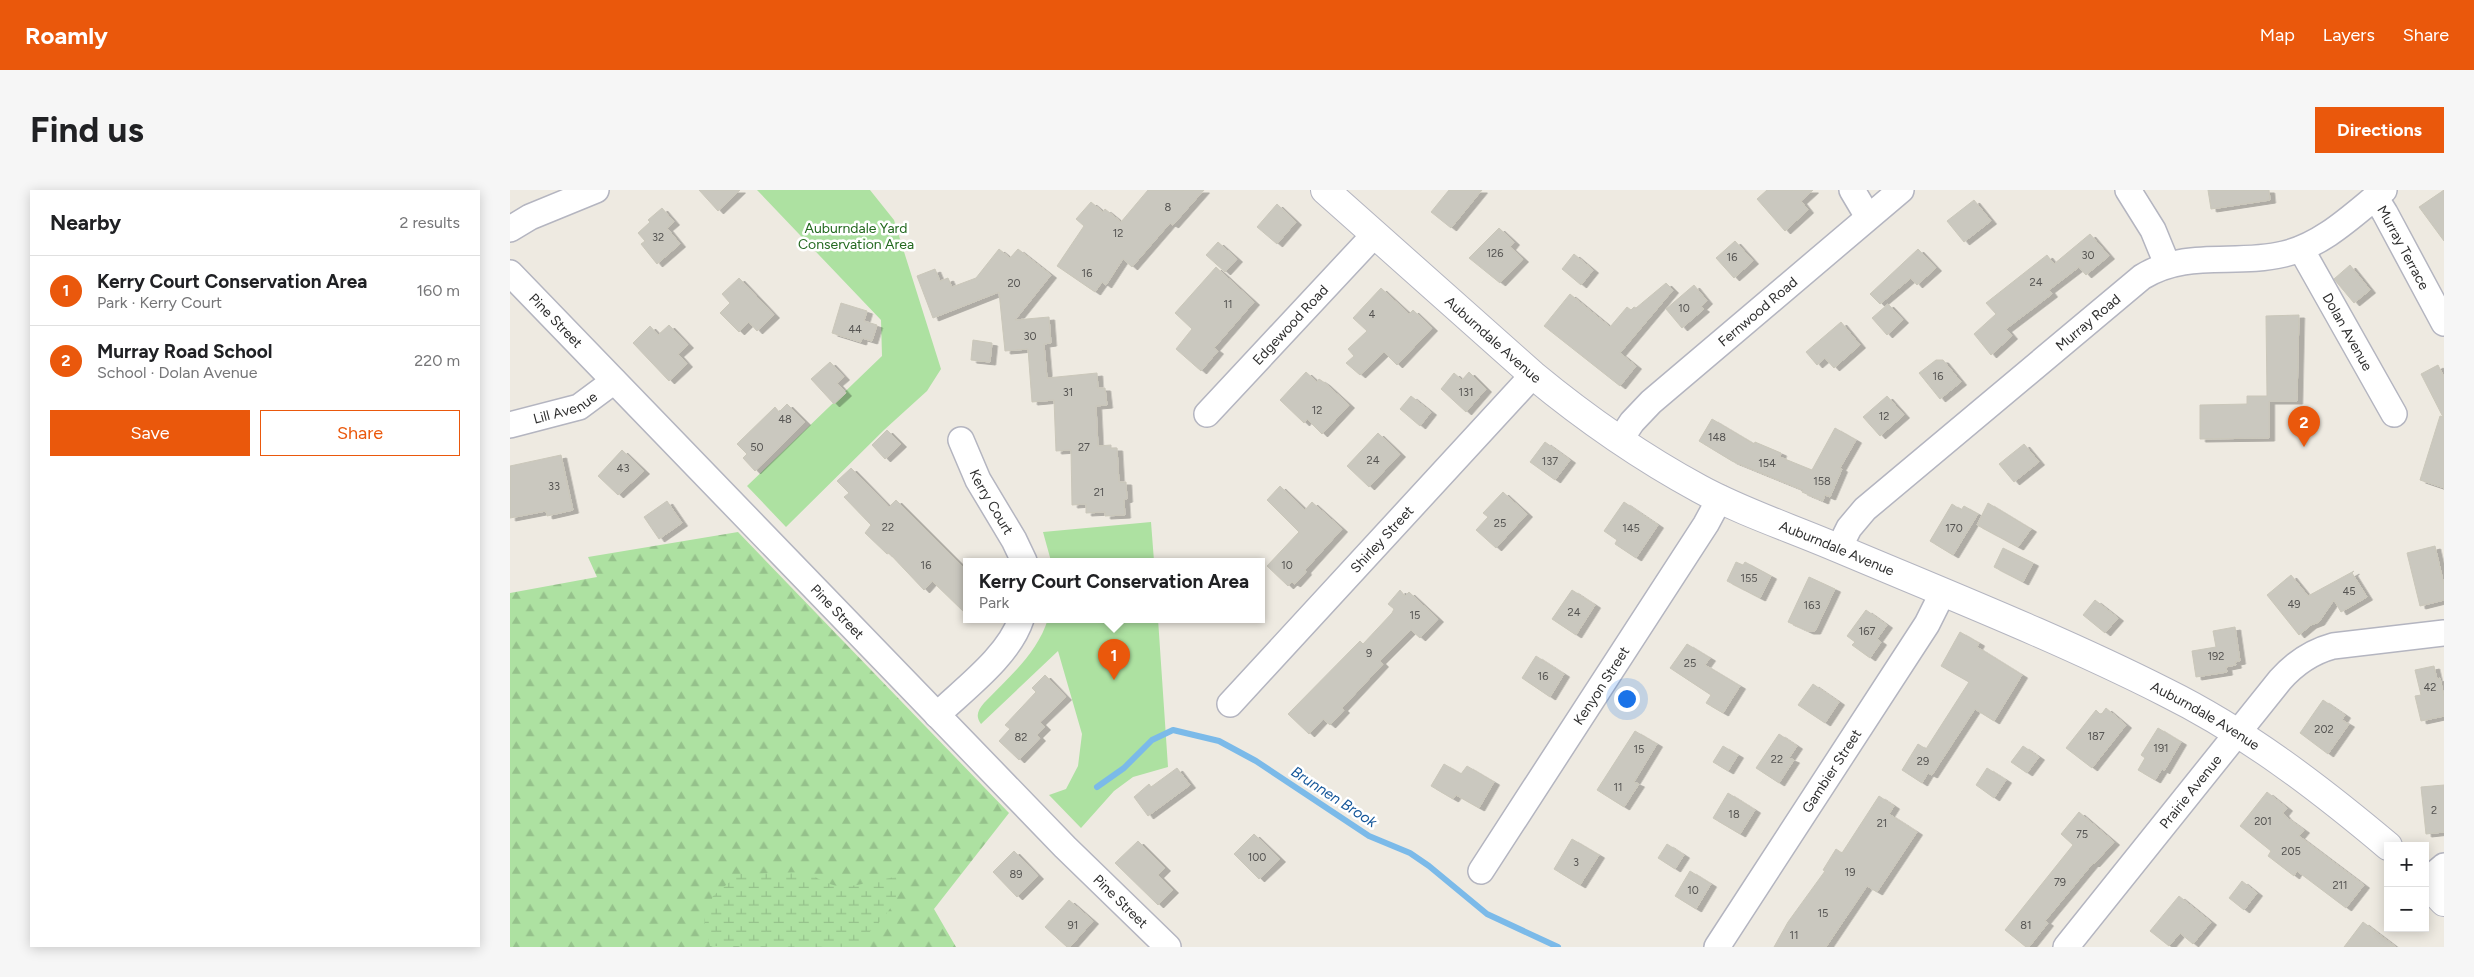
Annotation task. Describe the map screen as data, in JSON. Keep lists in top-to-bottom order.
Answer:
{
  "streets": {
    "street": [
      "Murray Terrace",
      "Fernwood Road",
      "Pine Street",
      "Murray Road",
      "Edgewood Road",
      "Dolan Avenue",
      "Auburndale Avenue",
      "Lill Avenue",
      "Kerry Court",
      "Shirley Street",
      "Kenyon Street",
      "Gambier Street",
      "Prairie Avenue"
    ]
  },
  "crossings": [
    ["Murray Terrace", "Murray Road"],
    ["Fernwood Road", "Auburndale Avenue"],
    ["Pine Street", "Lill Avenue"],
    ["Murray Road", "Dolan Avenue"],
    ["Murray Road", "Auburndale Avenue"],
    ["Edgewood Road", "Auburndale Avenue"],
    ["Auburndale Avenue", "Shirley Street"],
    ["Auburndale Avenue", "Kenyon Street"],
    ["Auburndale Avenue", "Gambier Street"],
    ["Auburndale Avenue", "Prairie Avenue"]
  ],
  "water": ["Brunnen Brook"],
  "parks": ["Auburndale Yard Conservation Area"],
  "house_numbers": [
    "8",
    "12",
    "32",
    "126",
    "30",
    "16",
    "16",
    "24",
    "20",
    "11",
    "10",
    "4",
    "44",
    "30",
    "16",
    "31",
    "131",
    "12",
    "12",
    "48",
    "148",
    "50",
    "27",
    "24",
    "137",
    "154",
    "43",
    "158",
    "33",
    "21",
    "25",
    "22",
    "145",
    "170",
    "16",
    "10",
    "155",
    "45",
    "49",
    "163",
    "24",
    "15",
    "167",
    "9",
    "192",
    "25",
    "16",
    "42",
    "202",
    "187",
    "82",
    "191",
    "15",
    "22",
    "29",
    "11",
    "2",
    "18",
    "201",
    "21",
    "75",
    "205",
    "100",
    "3",
    "19",
    "89",
    "79",
    "211",
    "10",
    "15",
    "91",
    "81",
    "11"
  ],
  "page": {
    "header": "Roamly",
    "nav": ["Map", "Layers", "Share"],
    "buttons": [
      "Directions",
      ["Save", "Share"]
    ],
    "title": "Find us",
    "heading": ["Nearby", "2 results"],
    "list": [
      {
        "mark": "1",
        "name": "Kerry Court Conservation Area",
        "note": "Park · Kerry Court",
        "value": "160 m"
      },
      {
        "mark": "2",
        "name": "Murray Road School",
        "note": "School · Dolan Avenue",
        "value": "220 m"
      }
    ],
    "pins": ["2", "1"],
    "popup": ["Kerry Court Conservation Area", "Park"],
    "map_buttons": ["+", "−"]
  }
}
